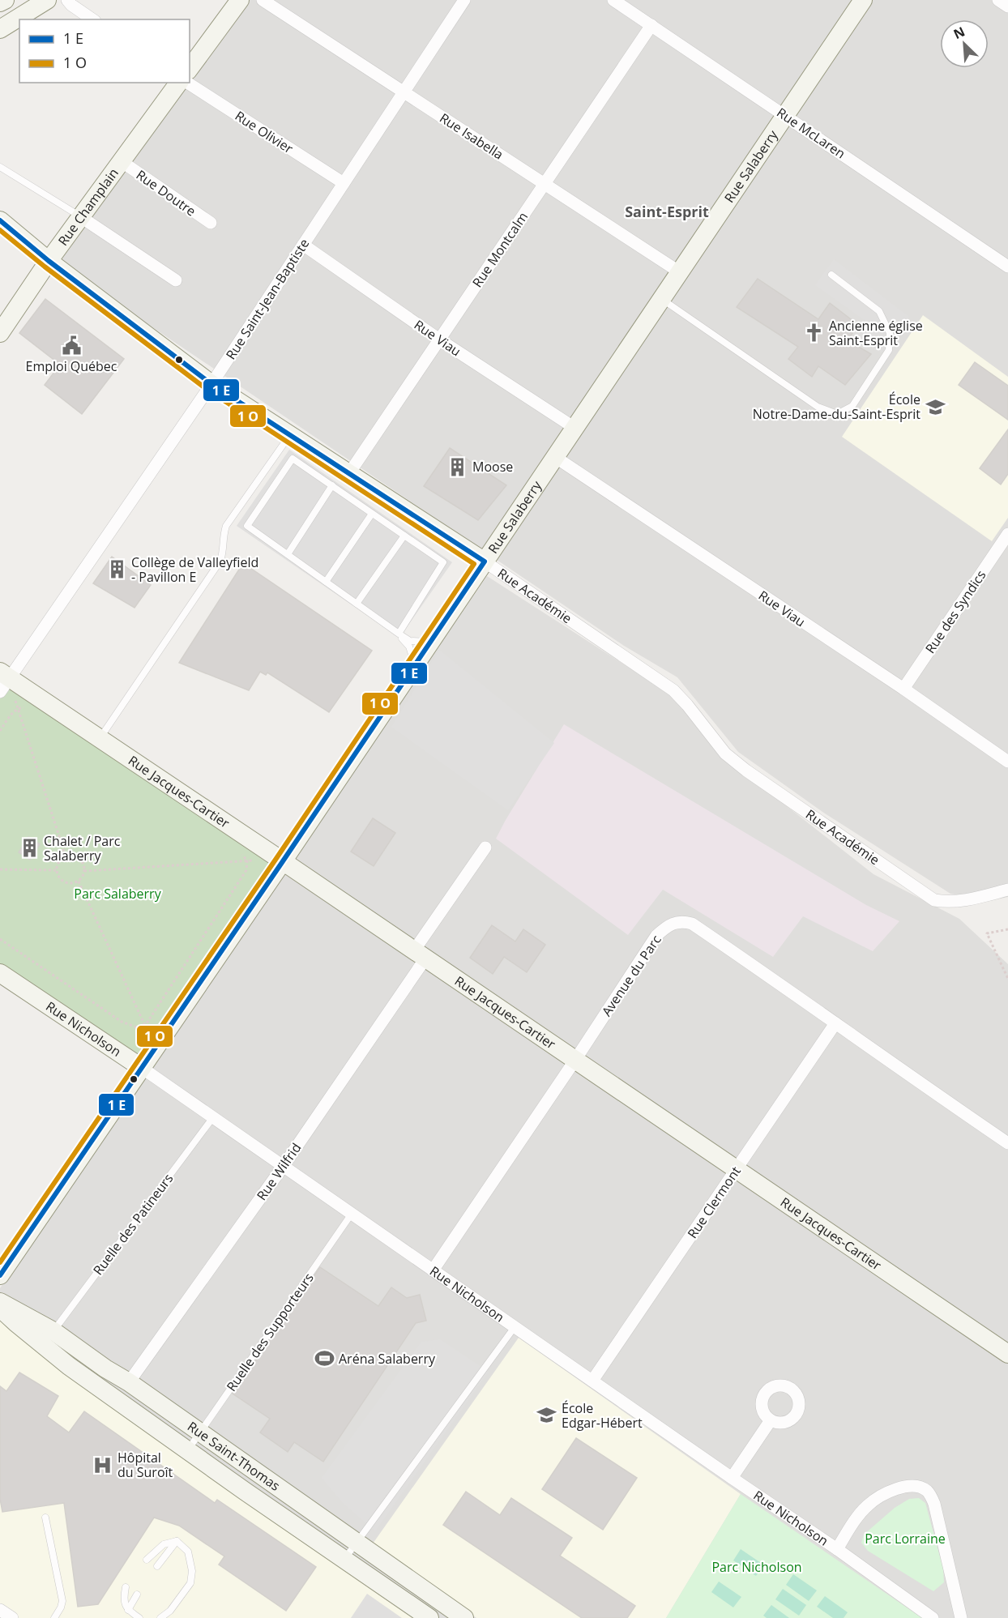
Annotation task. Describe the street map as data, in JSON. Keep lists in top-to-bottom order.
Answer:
{
  "streets": {
    "street": [
      "Rue Olivier",
      "Rue McLaren",
      "Rue Isabella",
      "Rue Salaberry",
      "Rue Doutre",
      "Rue Champlain",
      "Rue Montcalm",
      "Rue Saint-Jean-Baptiste",
      "Rue Viau",
      "Rue Académie",
      "Rue des Syndics",
      "Rue Jacques-Cartier",
      "Avenue du Parc",
      "Rue Nicholson",
      "Rue Wilfrid",
      "Rue Clermont",
      "Rue Saint-Thomas"
    ],
    "lane": ["Ruelle des Patineurs", "Ruelle des Supporteurs"]
  },
  "crossings": [
    ["Rue Olivier", "Rue Saint-Jean-Baptiste"],
    ["Rue McLaren", "Rue Salaberry"],
    ["Rue McLaren", "Rue Montcalm"],
    ["Rue Isabella", "Rue Salaberry"],
    ["Rue Isabella", "Rue Montcalm"],
    ["Rue Isabella", "Rue Saint-Jean-Baptiste"],
    ["Rue Salaberry", "Rue Viau"],
    ["Rue Salaberry", "Rue Académie"],
    ["Rue Salaberry", "Rue Jacques-Cartier"],
    ["Rue Salaberry", "Rue Nicholson"],
    ["Rue Doutre", "Rue Champlain"],
    ["Rue Champlain", "Rue Académie"],
    ["Rue Montcalm", "Rue Viau"],
    ["Rue Montcalm", "Rue Académie"],
    ["Rue Saint-Jean-Baptiste", "Rue Viau"],
    ["Rue Saint-Jean-Baptiste", "Rue Académie"],
    ["Rue Saint-Jean-Baptiste", "Rue Jacques-Cartier"],
    ["Rue Viau", "Rue des Syndics"],
    ["Rue Jacques-Cartier", "Avenue du Parc"],
    ["Rue Jacques-Cartier", "Rue Wilfrid"],
    ["Rue Jacques-Cartier", "Rue Clermont"],
    ["Avenue du Parc", "Rue Nicholson"],
    ["Avenue du Parc", "Rue Clermont"],
    ["Rue Nicholson", "Rue Wilfrid"],
    ["Rue Nicholson", "Rue Clermont"],
    ["Rue Nicholson", "Ruelle des Patineurs"],
    ["Rue Nicholson", "Ruelle des Supporteurs"],
    ["Rue Wilfrid", "Rue Saint-Thomas"],
    ["Ruelle des Patineurs", "Rue Saint-Thomas"],
    ["Ruelle des Supporteurs", "Rue Saint-Thomas"]
  ],
  "districts": ["Saint-Esprit"],
  "parks": ["Parc Salaberry", "Parc Lorraine", "Parc Nicholson"],
  "places": {
    "church": ["Ancienne église Saint-Esprit"],
    "public building": ["Emploi Québec"],
    "school or university": ["École Notre-Dame-du-Saint-Esprit", "École Edgar-Hébert"],
    "building": ["Moose", "Collège de Valleyfield - Pavillon E", "Chalet / Parc Salaberry"],
    "sports": ["Aréna Salaberry"],
    "hospital": ["Hôpital du Suroît"]
  },
  "legend": ["1 E", "1 O"],
  "north": "top left"
}
